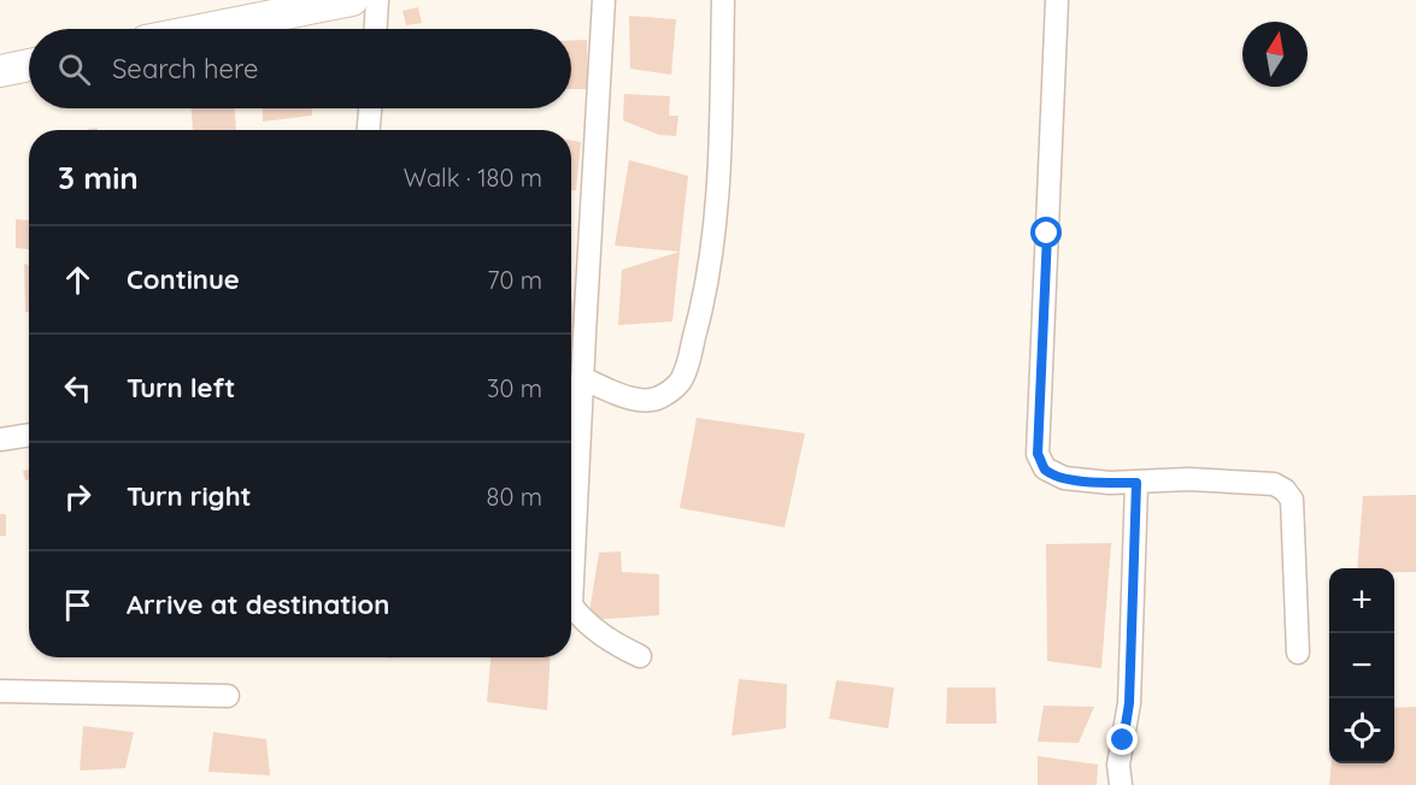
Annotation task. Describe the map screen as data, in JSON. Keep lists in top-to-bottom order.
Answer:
{
  "north": "top",
  "page": {
    "search": "Search here",
    "heading": ["3 min", "Walk · 180 m"],
    "list": [
      ["Continue", "70 m"],
      ["Turn left", "30 m"],
      ["Turn right", "80 m"],
      "Arrive at destination"
    ],
    "map_buttons": ["+", "−"]
  }
}
